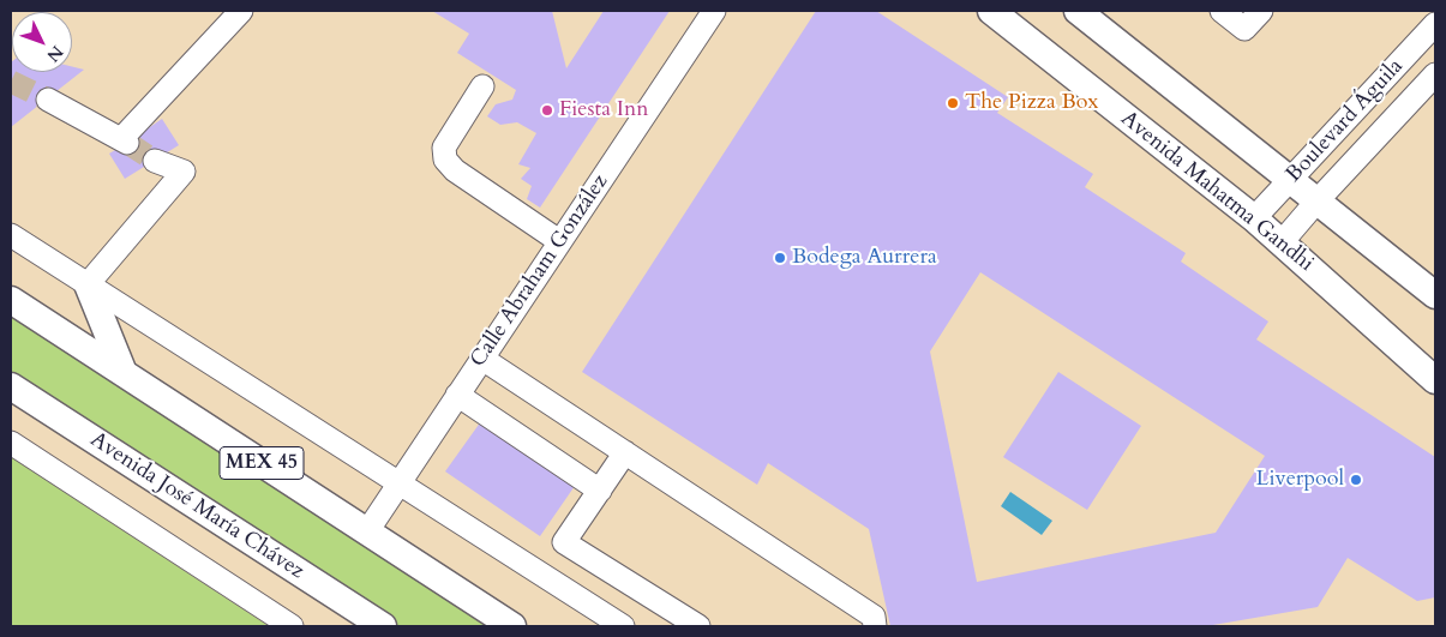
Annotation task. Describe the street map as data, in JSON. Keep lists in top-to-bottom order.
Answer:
{
  "streets": {
    "main road": ["Avenida Mahatma Gandhi", "MEX 45", "Avenida José María Chávez"],
    "street": ["Boulevard Águila", "Calle Abraham González"]
  },
  "crossings": [
    ["Boulevard Águila", "Avenida Mahatma Gandhi"],
    ["Calle Abraham González", "MEX 45"]
  ],
  "places": [
    "The Pizza Box",
    "Fiesta Inn",
    "Bodega Aurrera",
    "Liverpool"
  ],
  "north": "bottom right"
}
